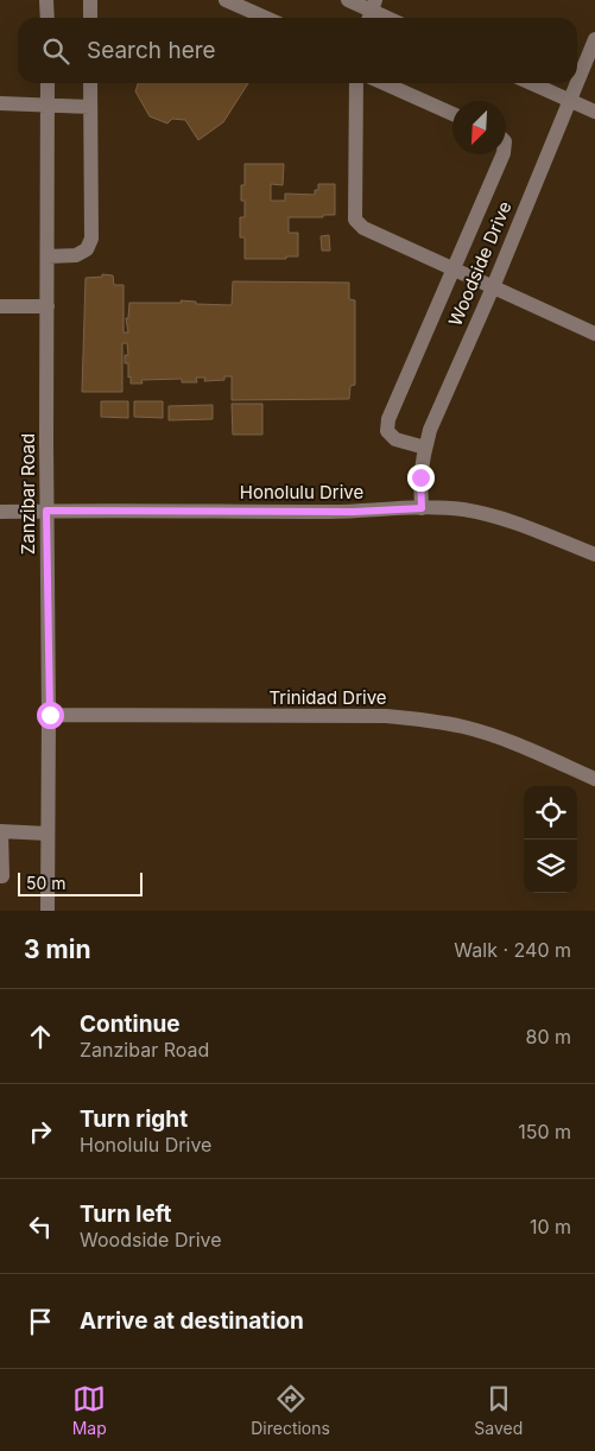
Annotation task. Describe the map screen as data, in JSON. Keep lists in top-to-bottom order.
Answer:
{
  "streets": {
    "street": [
      "Woodside Drive",
      "Honolulu Drive",
      "Zanzibar Road",
      "Trinidad Drive"
    ]
  },
  "crossings": [
    ["Woodside Drive", "Honolulu Drive"],
    ["Honolulu Drive", "Zanzibar Road"],
    ["Zanzibar Road", "Trinidad Drive"]
  ],
  "scale_bar": "50 m",
  "north": "bottom left",
  "page": {
    "search": "Search here",
    "scale": "50 m",
    "heading": ["3 min", "Walk · 240 m"],
    "list": [
      ["Continue", "Zanzibar Road", "80 m"],
      ["Turn right", "Honolulu Drive", "150 m"],
      ["Turn left", "Woodside Drive", "10 m"],
      "Arrive at destination"
    ],
    "nav": ["Map", "Directions", "Saved"]
  }
}
